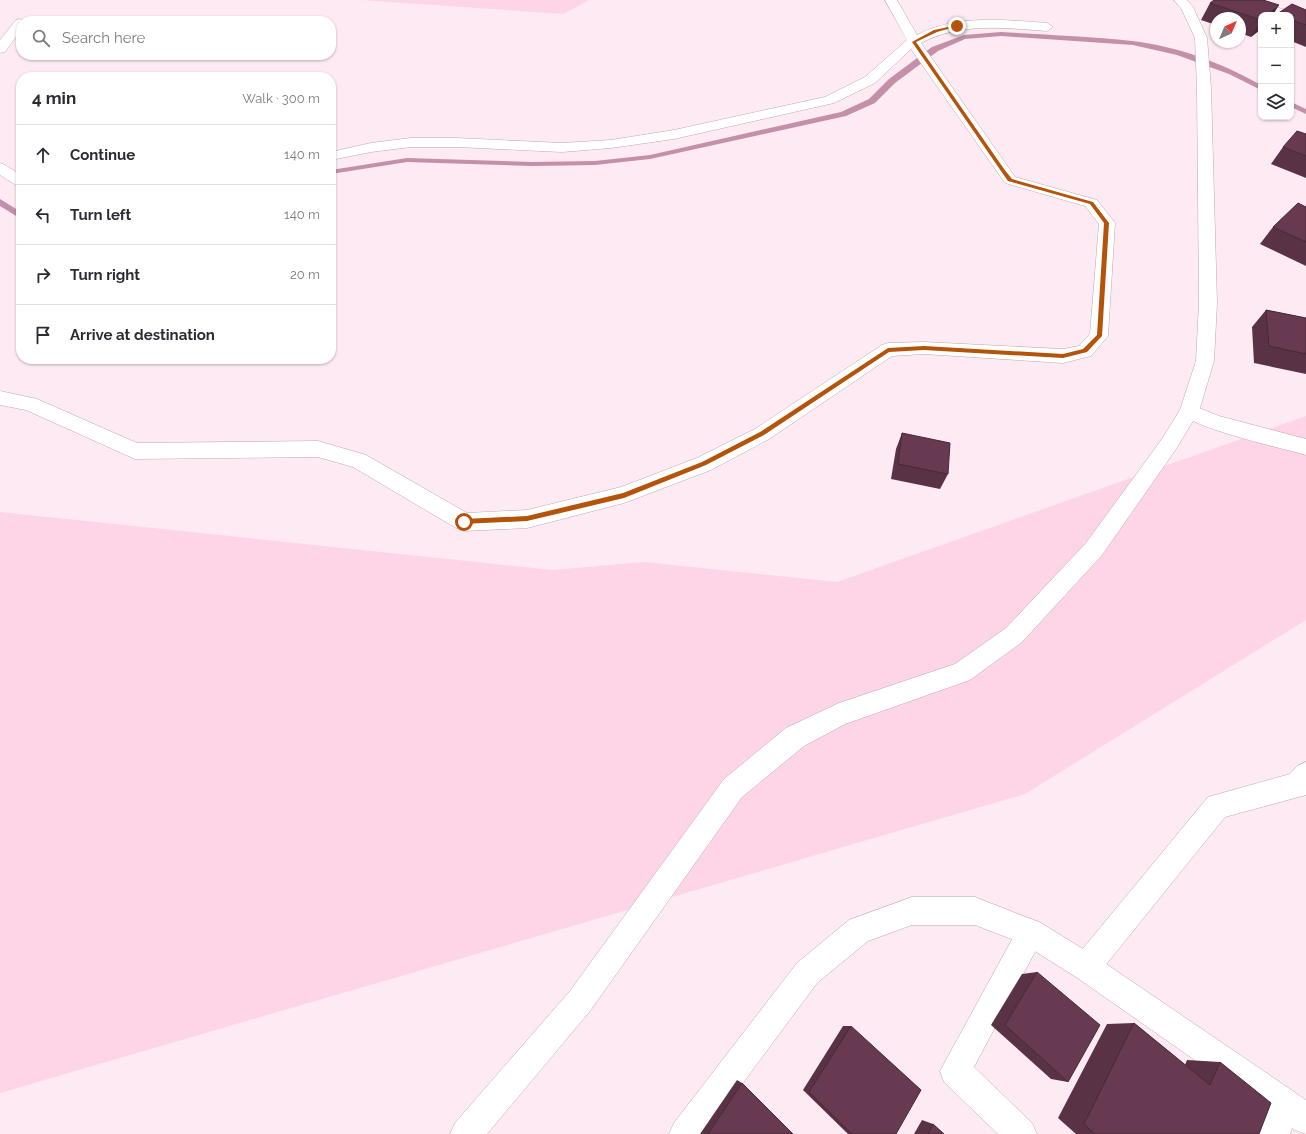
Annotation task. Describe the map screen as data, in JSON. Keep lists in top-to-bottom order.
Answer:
{
  "north": "top right",
  "page": {
    "map_buttons": ["+", "−"],
    "search": "Search here",
    "heading": ["4 min", "Walk · 300 m"],
    "list": [
      ["Continue", "140 m"],
      ["Turn left", "140 m"],
      ["Turn right", "20 m"],
      "Arrive at destination"
    ]
  }
}
